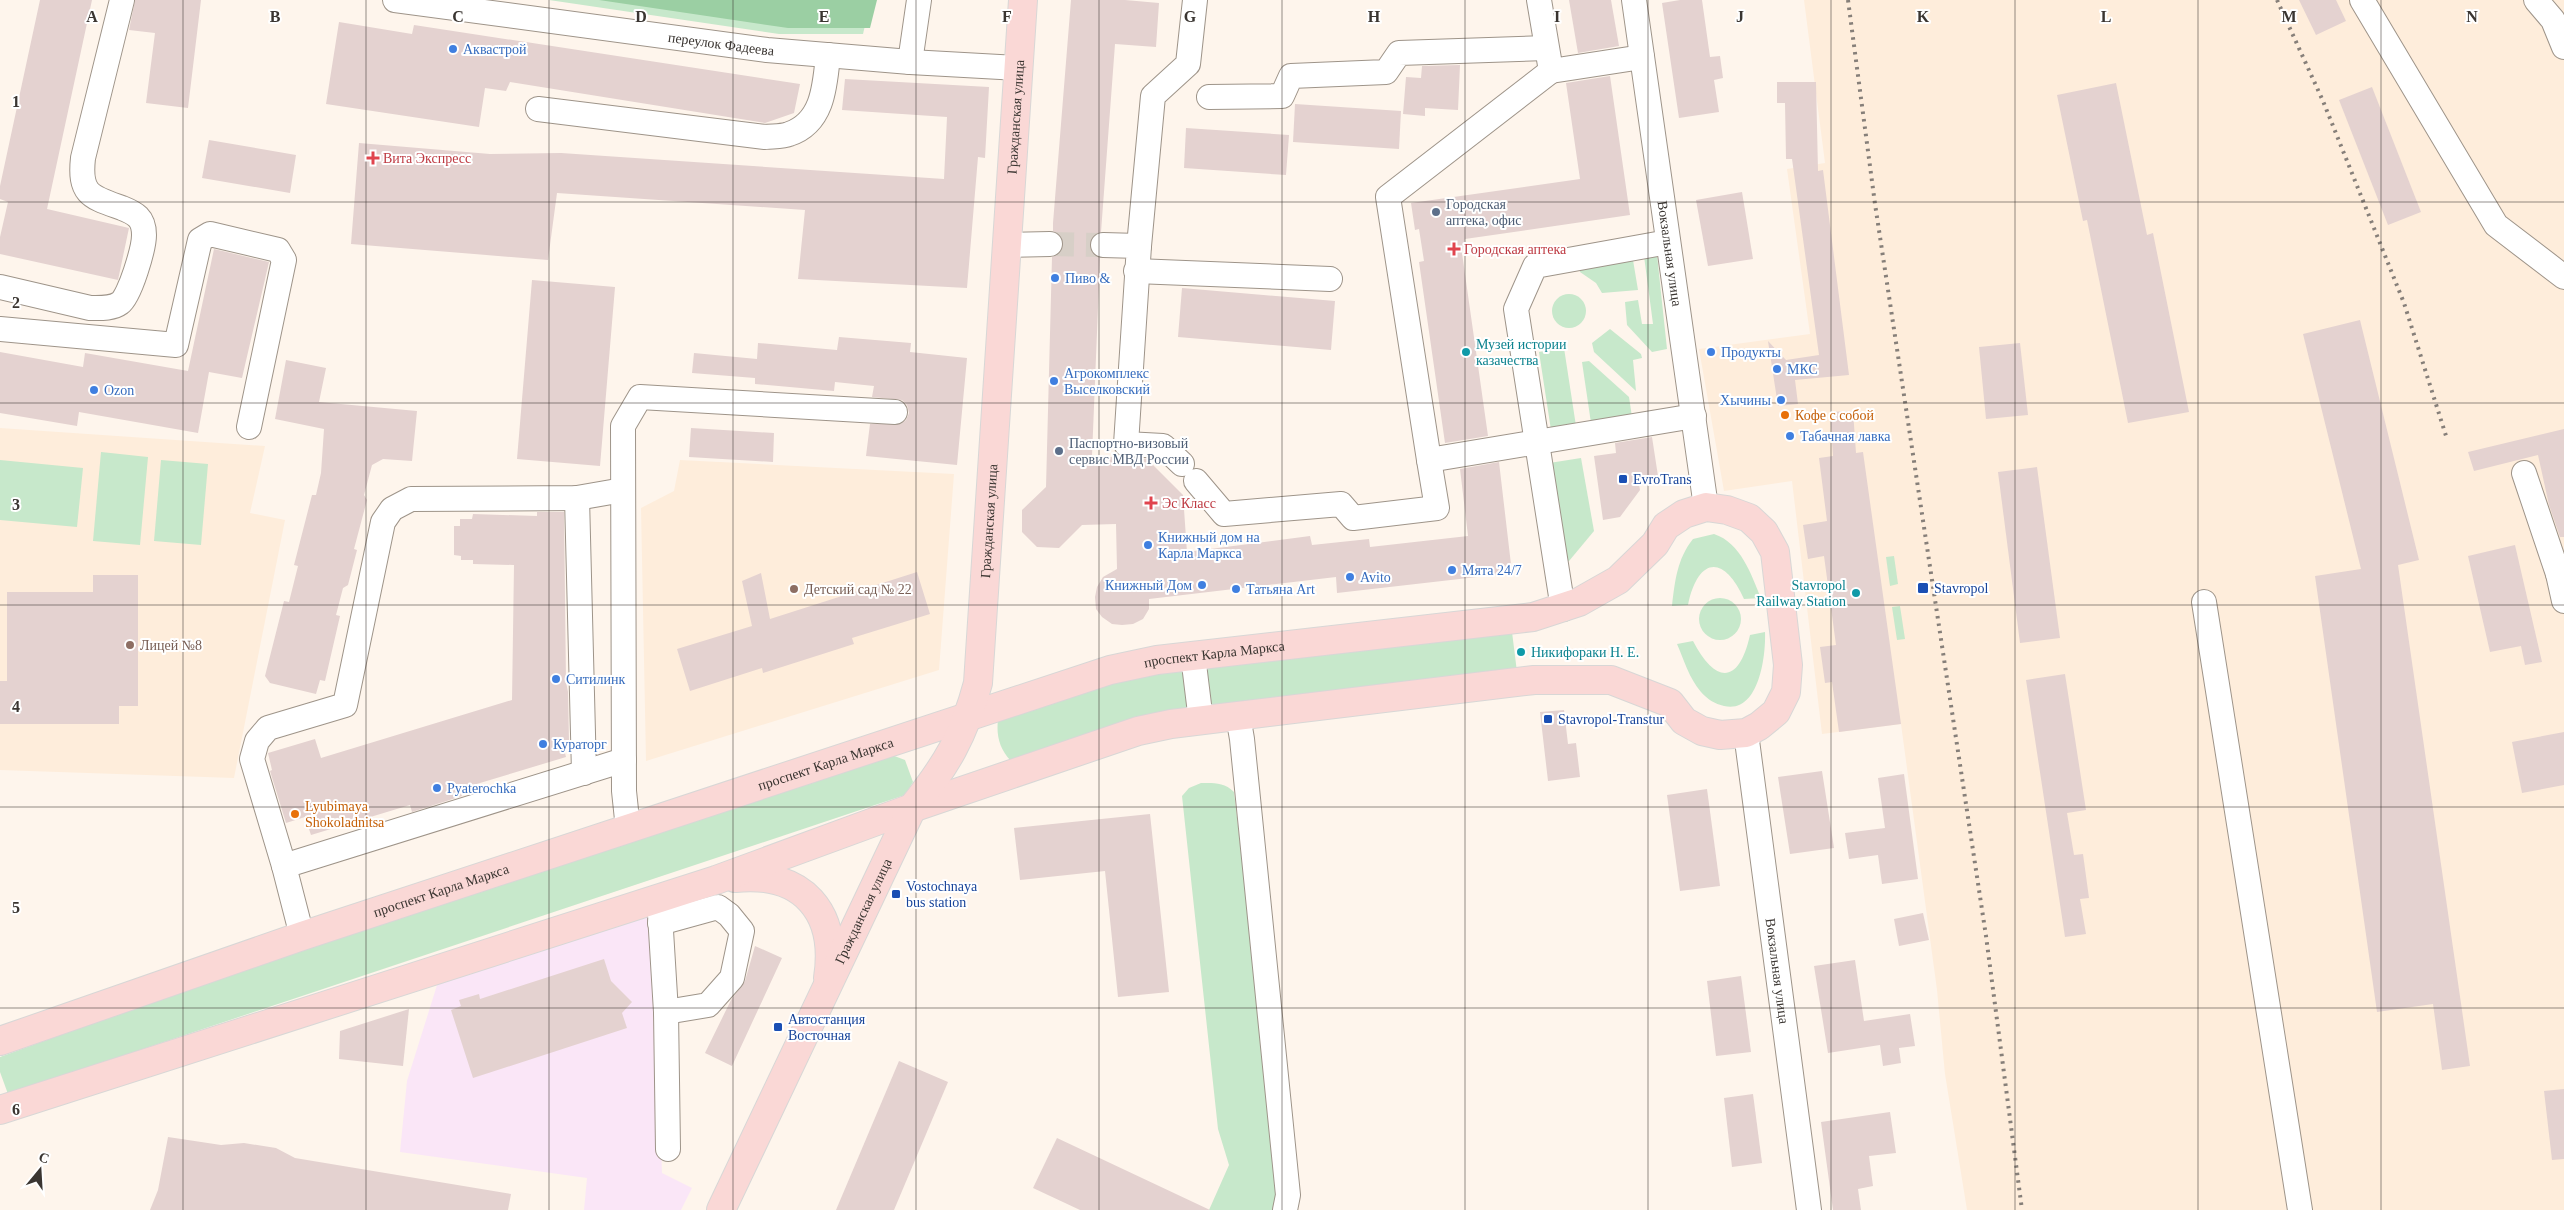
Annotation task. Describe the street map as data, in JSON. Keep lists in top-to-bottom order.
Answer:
{
  "streets": {
    "main road": ["Гражданская улица", "проспект Карла Маркса"],
    "street": ["переулок Фадеева", "Вокзальная улица"]
  },
  "crossings": [
    ["переулок Фадеева", "Гражданская улица"],
    ["Гражданская улица", "проспект Карла Маркса"],
    ["Вокзальная улица", "проспект Карла Маркса"]
  ],
  "places": {
    "other": [
      "Аквастрой",
      "Городская аптека, офис",
      "Пиво &",
      "Музей истории казачества",
      "Продукты",
      "МКС",
      "Агрокомплекс Выселковский",
      "Ozon",
      "Хычины",
      "Кофе с собой",
      "Табачная лавка",
      "Паспортно-визовый сервис МВД России",
      "Книжный дом на Карла Маркса",
      "Мята 24/7",
      "Avito",
      "Книжный Дом",
      "Детский сад № 22",
      "Татьяна Art",
      "Stavropol Railway Station",
      "Лицей №8",
      "Никифораки Н. Е.",
      "Ситилинк",
      "Кураторг",
      "Pyaterochka",
      "Lyubimaya Shokoladnitsa"
    ],
    "health": ["Вита Экспресс", "Городская аптека", "Эс Класс"],
    "transit": [
      "EvroTrans",
      "Stavropol",
      "Stavropol-Transtur",
      "Vostochnaya bus station",
      "Автостанция Восточная"
    ]
  },
  "north": "top",
  "grid": {
    "columns": [
      "A",
      "B",
      "C",
      "D",
      "E",
      "F",
      "G",
      "H",
      "I",
      "J",
      "K",
      "L",
      "M",
      "N"
    ],
    "rows": [
      "1",
      "2",
      "3",
      "4",
      "5",
      "6"
    ]
  }
}
